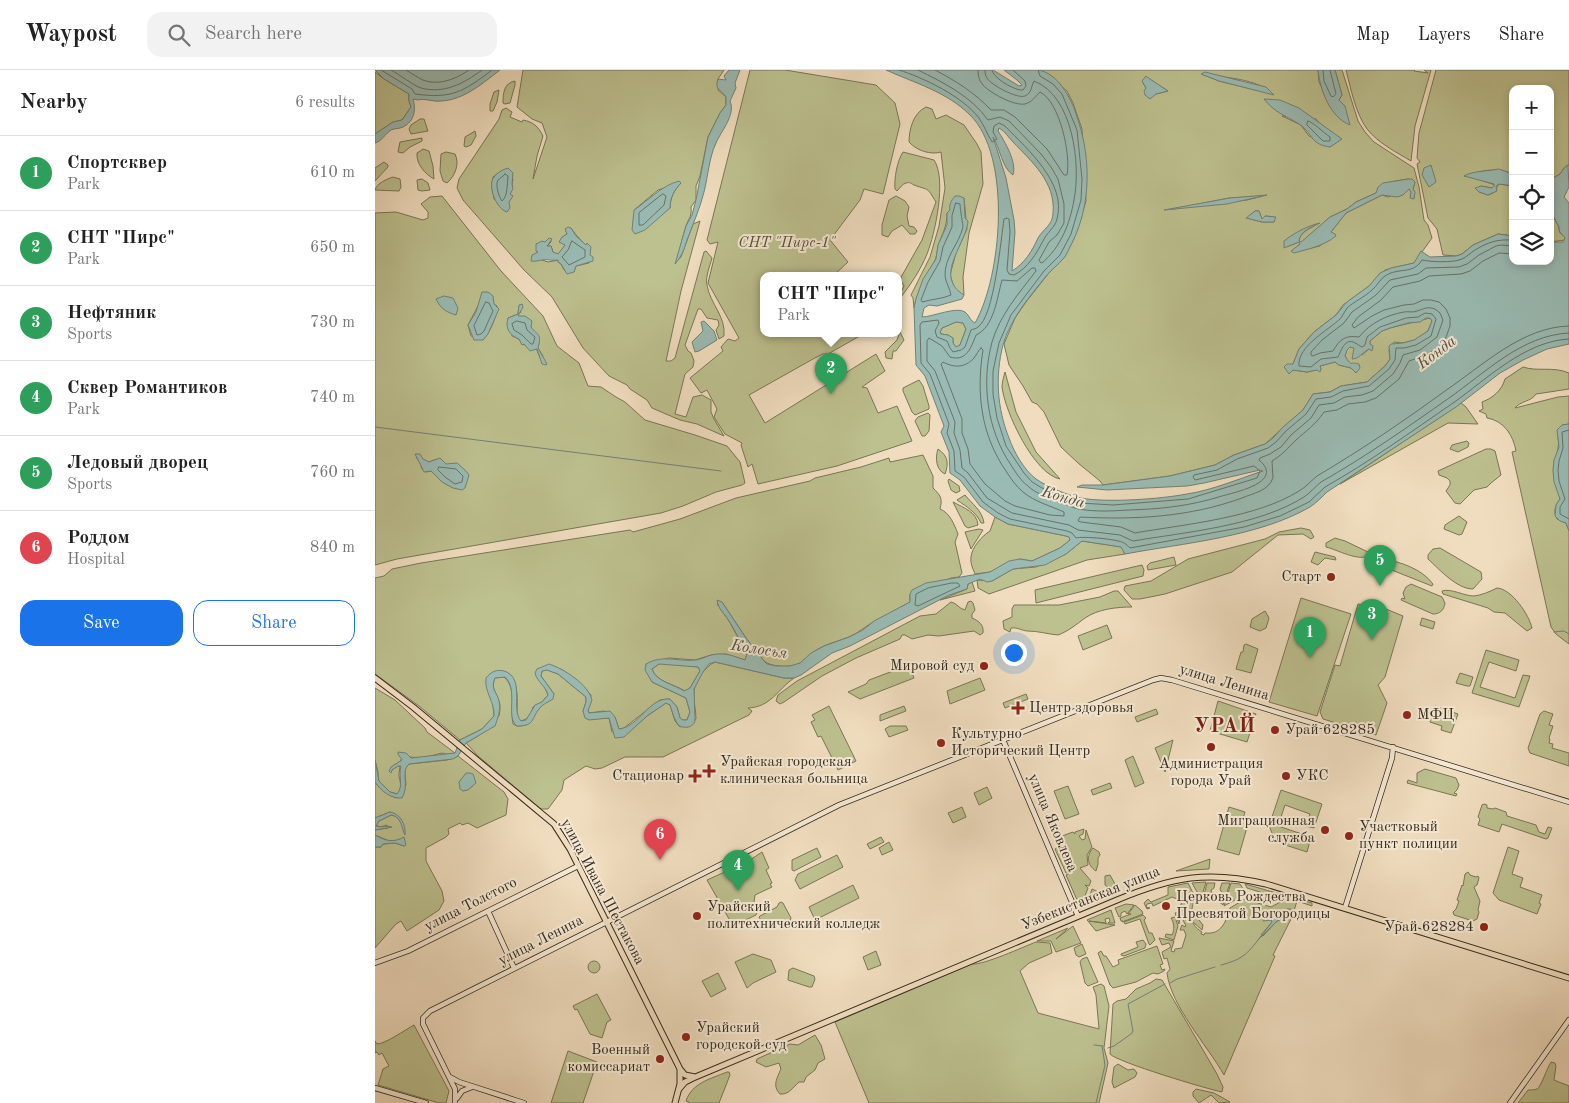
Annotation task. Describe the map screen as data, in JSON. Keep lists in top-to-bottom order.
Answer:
{
  "streets": {
    "main road": [
      "улица Ленина",
      "улица Яковлева",
      "улица Ивана Шестакова",
      "Узбекистанская улица",
      "улица Толстого"
    ]
  },
  "crossings": [
    ["улица Ленина", "улица Яковлева"],
    ["улица Ленина", "улица Ивана Шестакова"],
    ["улица Яковлева", "Узбекистанская улица"],
    ["улица Ивана Шестакова", "улица Толстого"]
  ],
  "districts": ["УРАЙ"],
  "water": ["Конда", "Колосья"],
  "parks": ["СНТ \"Пирс-1\""],
  "places": {
    "other": [
      "Старт",
      "Мировой суд",
      "МФЦ",
      "Урай 628285",
      "Культурно Исторический Центр",
      "Администрация города Урай",
      "УКС",
      "Миграционная служба",
      "Участковый пункт полиции",
      "Церковь Рождества Пресвятой Богородицы",
      "Урайский политехнический колледж",
      "Урай 628284",
      "Урайский городской суд",
      "Военный комиссариат"
    ],
    "health": ["Центр здоровья", "Урайская городская клиническая больница", "Стационар"]
  },
  "page": {
    "header": "Waypost",
    "search": "Search here",
    "nav": ["Map", "Layers", "Share"],
    "heading": ["Nearby", "6 results"],
    "map_buttons": ["+", "−"],
    "list": [
      {
        "mark": "1",
        "name": "Спортсквер",
        "note": "Park",
        "value": "610 m"
      },
      {
        "mark": "2",
        "name": "СНТ \"Пирс\"",
        "note": "Park",
        "value": "650 m"
      },
      {
        "mark": "3",
        "name": "Нефтяник",
        "note": "Sports",
        "value": "730 m"
      },
      {
        "mark": "4",
        "name": "Сквер Романтиков",
        "note": "Park",
        "value": "740 m"
      },
      {
        "mark": "5",
        "name": "Ледовый дворец",
        "note": "Sports",
        "value": "760 m"
      },
      {
        "mark": "6",
        "name": "Роддом",
        "note": "Hospital",
        "value": "840 m"
      }
    ],
    "popup": ["СНТ \"Пирс\"", "Park"],
    "pins": [
      "2",
      "5",
      "3",
      "1",
      "6",
      "4"
    ],
    "buttons": ["Save", "Share"]
  }
}
